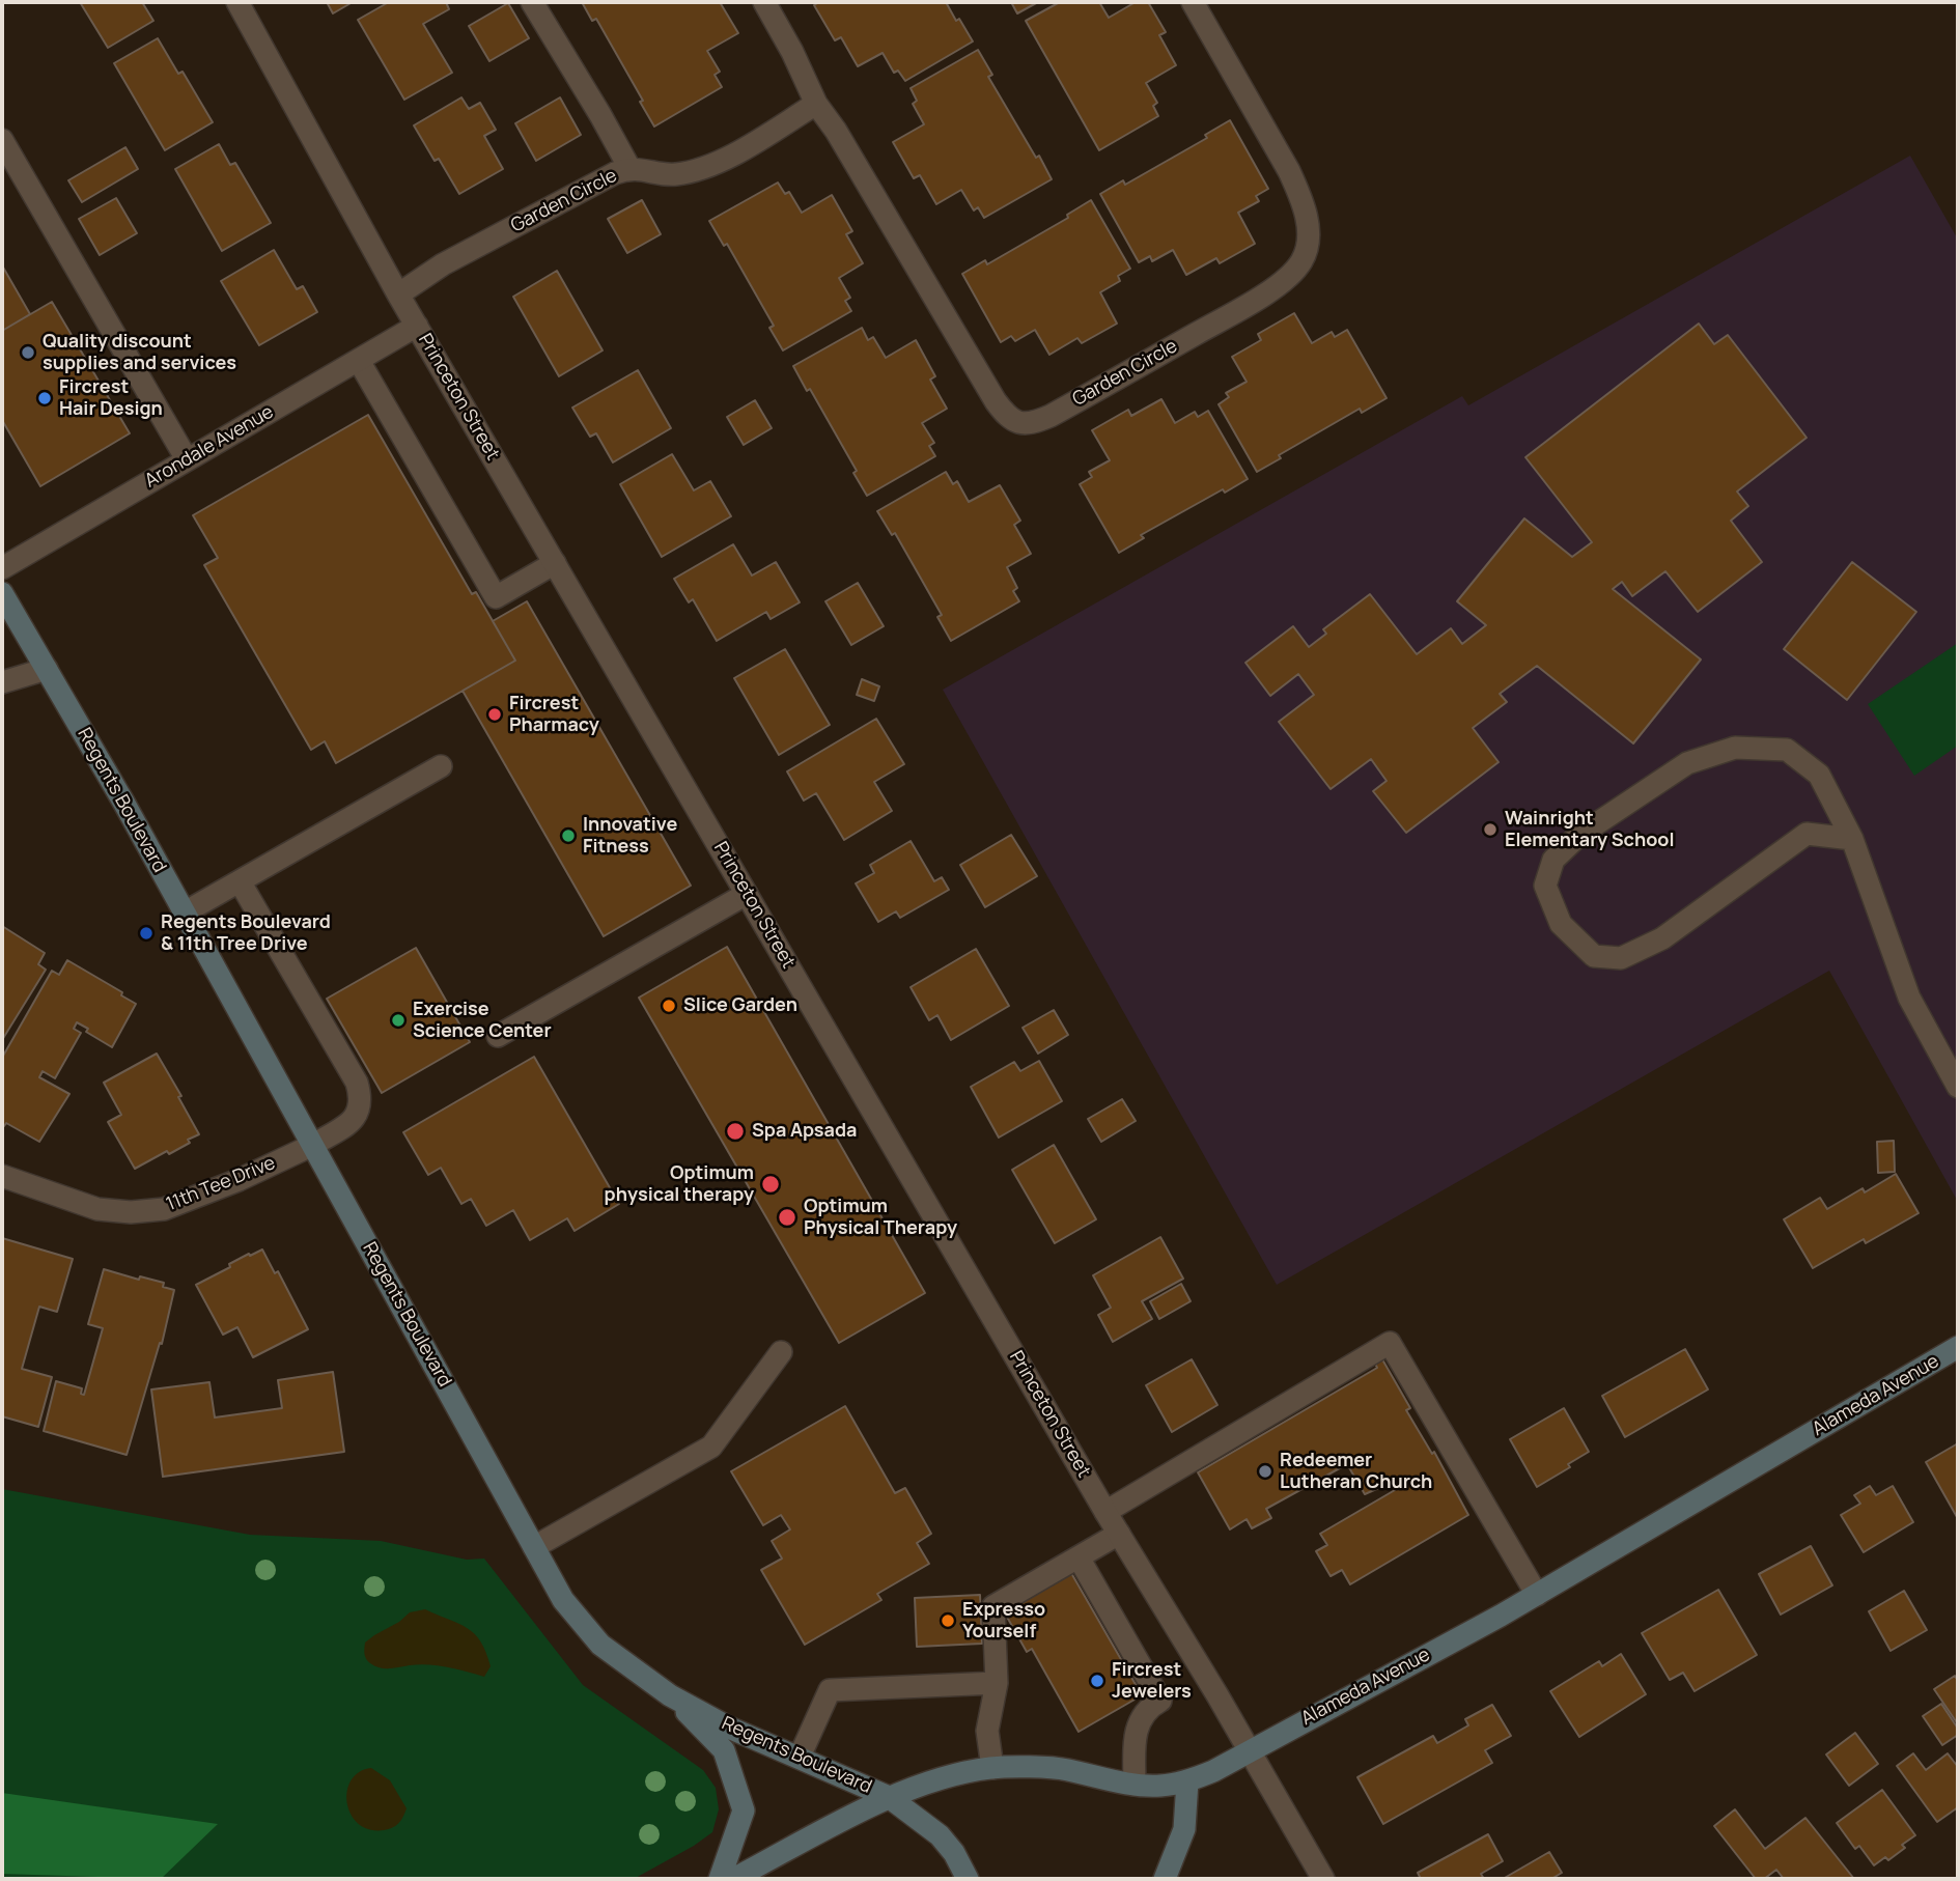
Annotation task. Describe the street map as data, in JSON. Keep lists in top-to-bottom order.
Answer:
{
  "streets": {
    "main road": ["Regents Boulevard", "Alameda Avenue"],
    "street": [
      "Garden Circle",
      "Princeton Street",
      "Arondale Avenue",
      "11th Tee Drive"
    ]
  },
  "crossings": [
    ["Garden Circle", "Princeton Street"],
    ["Princeton Street", "Arondale Avenue"],
    ["Princeton Street", "Alameda Avenue"],
    ["Regents Boulevard", "11th Tee Drive"],
    ["Regents Boulevard", "Alameda Avenue"]
  ],
  "places": [
    "Quality discount supplies and services",
    "Fircrest Hair Design",
    "Fircrest Pharmacy",
    "Wainright Elementary School",
    "Innovative Fitness",
    "Regents Boulevard & 11th Tree Drive",
    "Slice Garden",
    "Exercise Science Center",
    "Spa Apsada",
    "Optimum physical therapy",
    "Optimum Physical Therapy",
    "Redeemer Lutheran Church",
    "Expresso Yourself",
    "Fircrest Jewelers"
  ]
}
